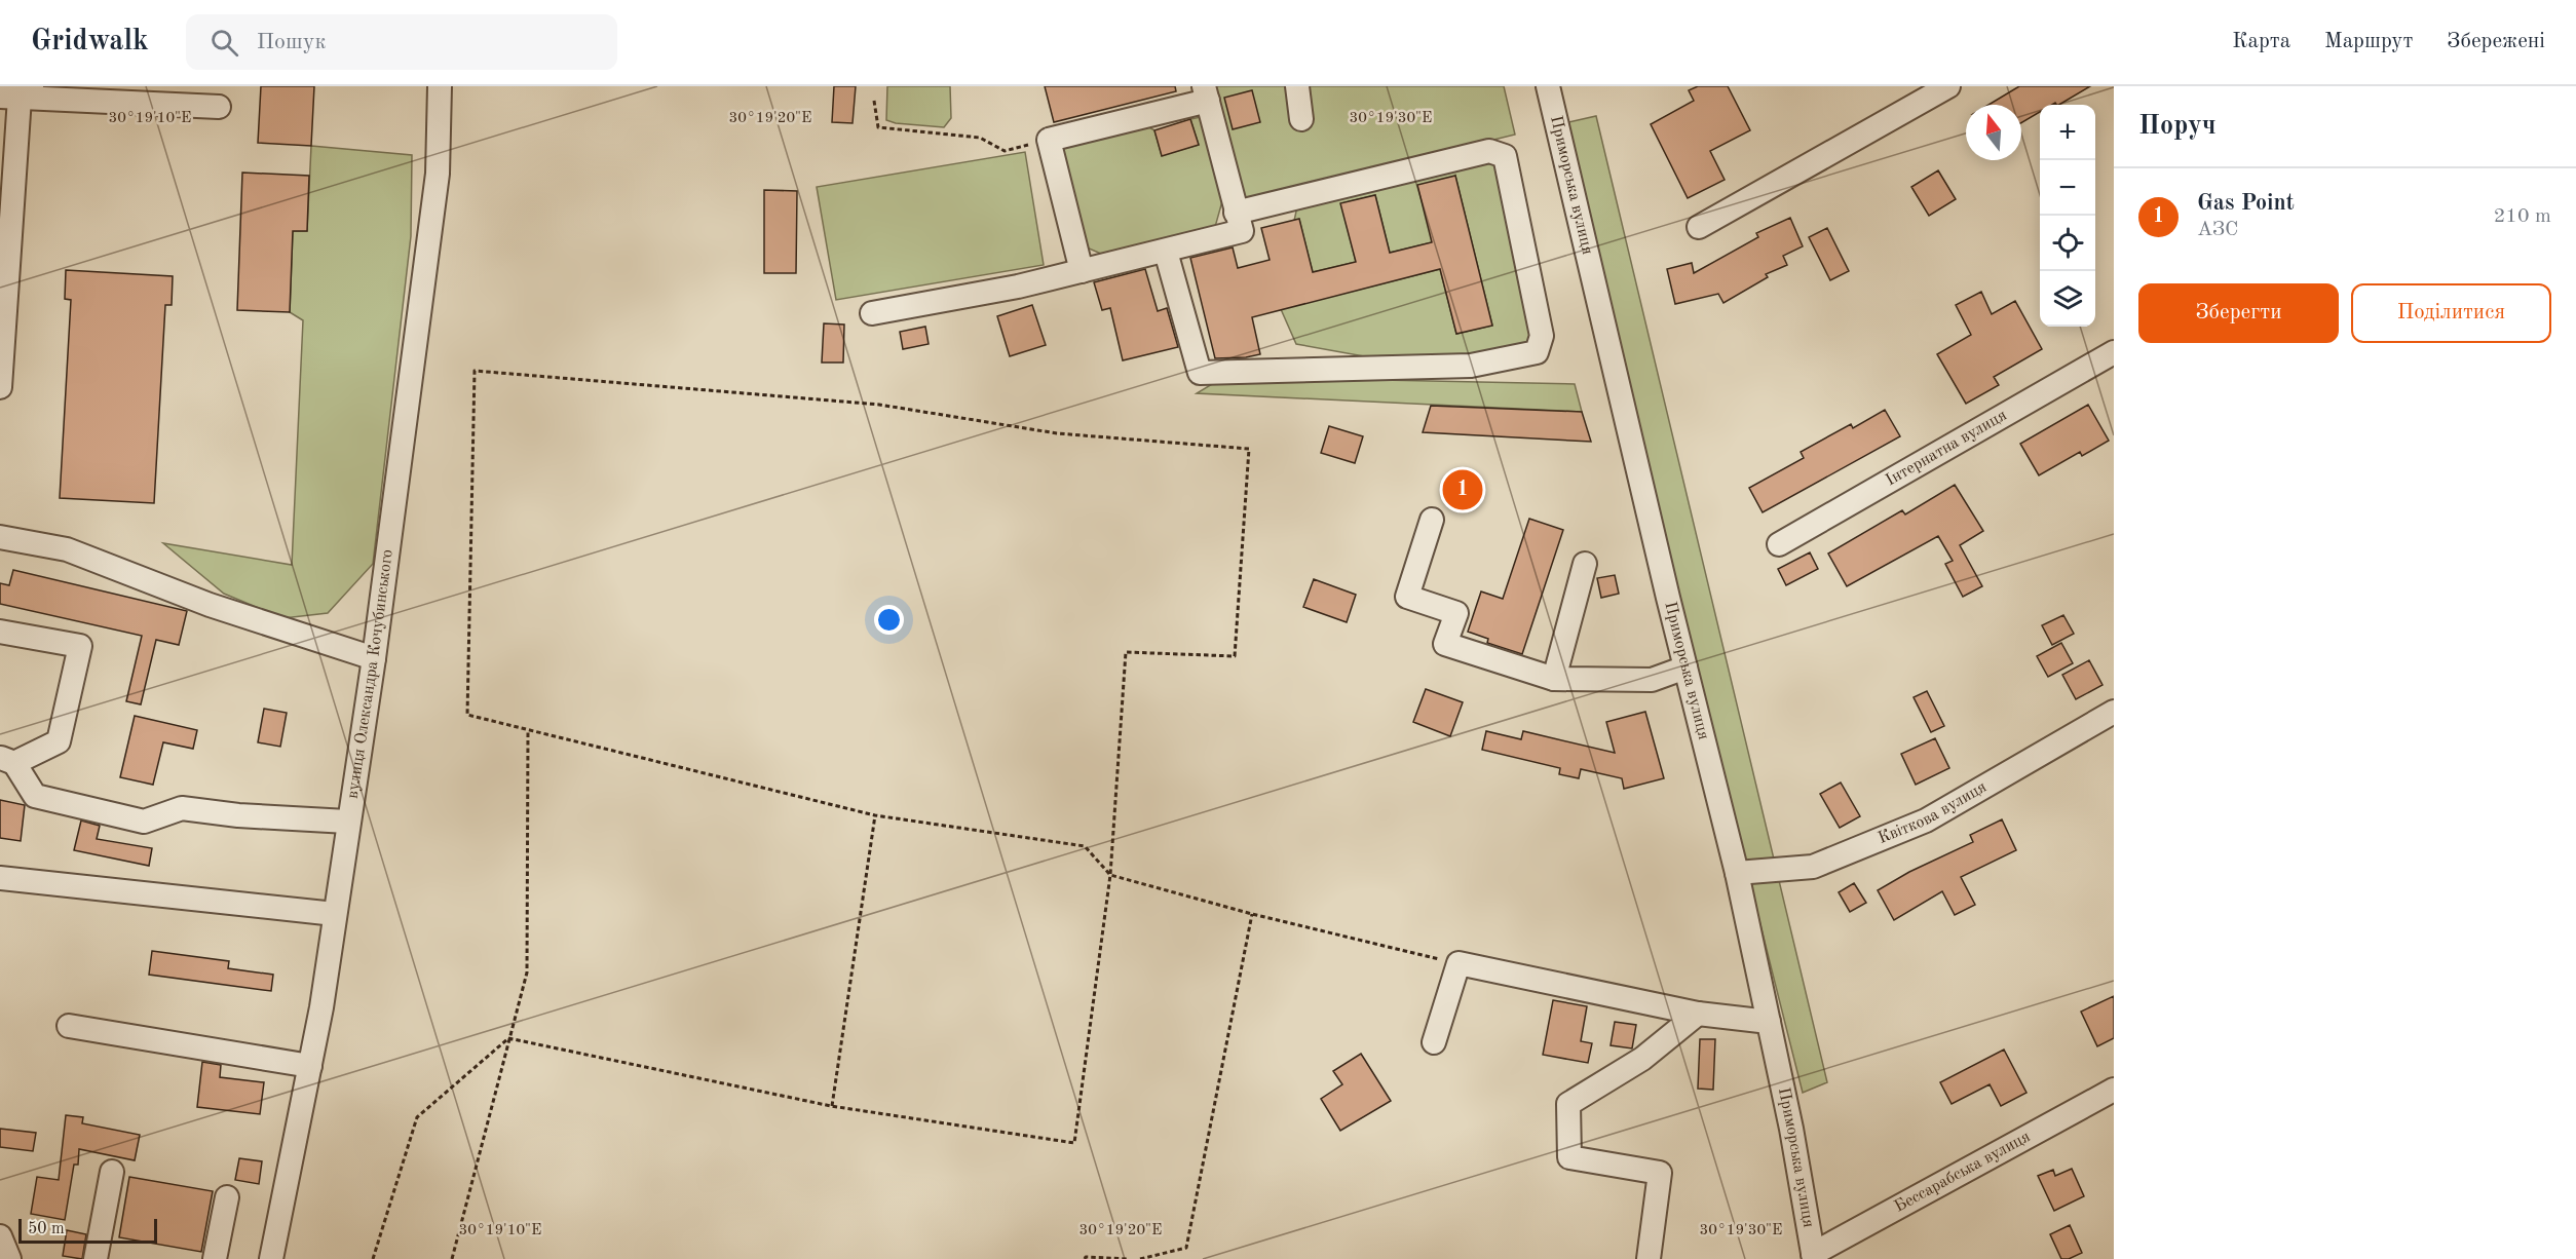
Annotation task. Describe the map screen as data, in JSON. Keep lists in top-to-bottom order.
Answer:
{
  "streets": {
    "street": [
      "Приморська вулиця",
      "Інтернатна вулиця",
      "вулиця Олександра Кочубинського",
      "Квіткова вулиця",
      "Бессарабська вулиця"
    ]
  },
  "crossings": [
    ["Приморська вулиця", "Квіткова вулиця"],
    ["Приморська вулиця", "Бессарабська вулиця"]
  ],
  "scale_bar": "50 m",
  "north": "top",
  "page": {
    "header": "Gridwalk",
    "search": "Пошук",
    "nav": ["Карта", "Маршрут", "Збережені"],
    "heading": "Поруч",
    "map_buttons": ["+", "−"],
    "list": [
      {
        "mark": "1",
        "name": "Gas Point",
        "note": "АЗС",
        "value": "210 m"
      }
    ],
    "buttons": ["Зберегти", "Поділитися"],
    "pins": "1",
    "scale": "50 m"
  },
  "coordinates": ["30°19'10\"E", "30°19'20\"E", "30°19'30\"E"]
}
